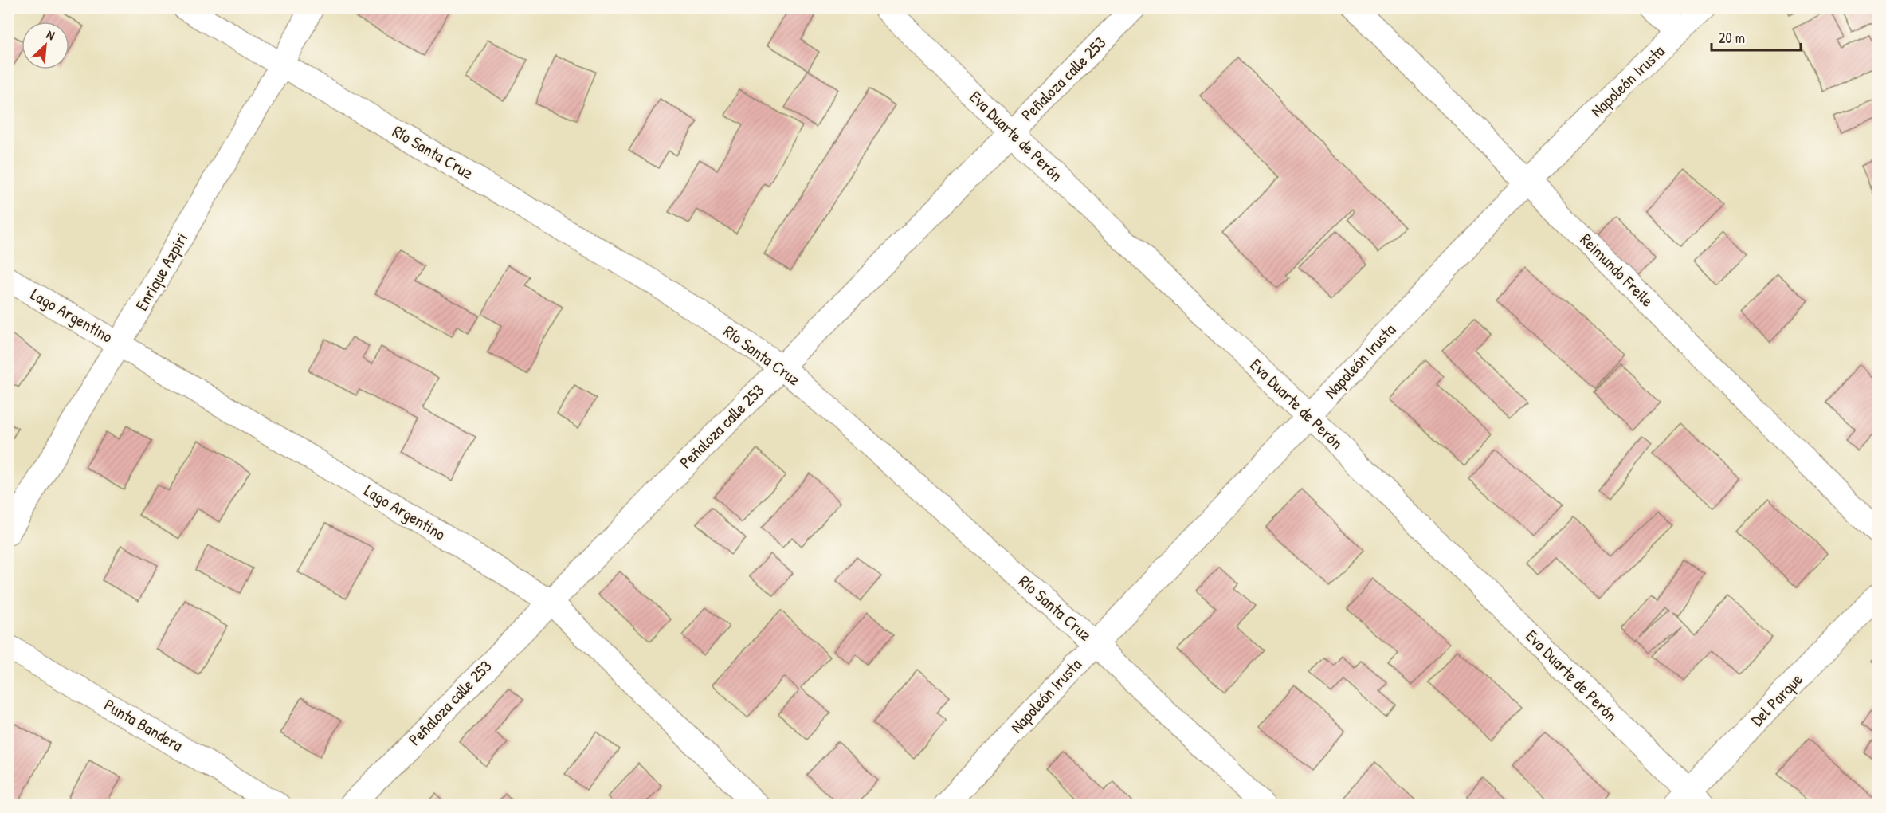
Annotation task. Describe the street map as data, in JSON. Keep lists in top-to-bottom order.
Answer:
{
  "streets": {
    "street": [
      "Peñaloza calle 253",
      "Napoleón Irusta",
      "Eva Duarte de Perón",
      "Río Santa Cruz",
      "Reimundo Freile",
      "Enrique Azpiri",
      "Lago Argentino",
      "Del Parque",
      "Punta Bandera"
    ]
  },
  "crossings": [
    ["Peñaloza calle 253", "Eva Duarte de Perón"],
    ["Peñaloza calle 253", "Río Santa Cruz"],
    ["Peñaloza calle 253", "Lago Argentino"],
    ["Napoleón Irusta", "Eva Duarte de Perón"],
    ["Napoleón Irusta", "Río Santa Cruz"],
    ["Napoleón Irusta", "Reimundo Freile"],
    ["Eva Duarte de Perón", "Del Parque"],
    ["Río Santa Cruz", "Enrique Azpiri"],
    ["Enrique Azpiri", "Lago Argentino"]
  ],
  "scale_bar": "20 m",
  "north": "top right"
}
